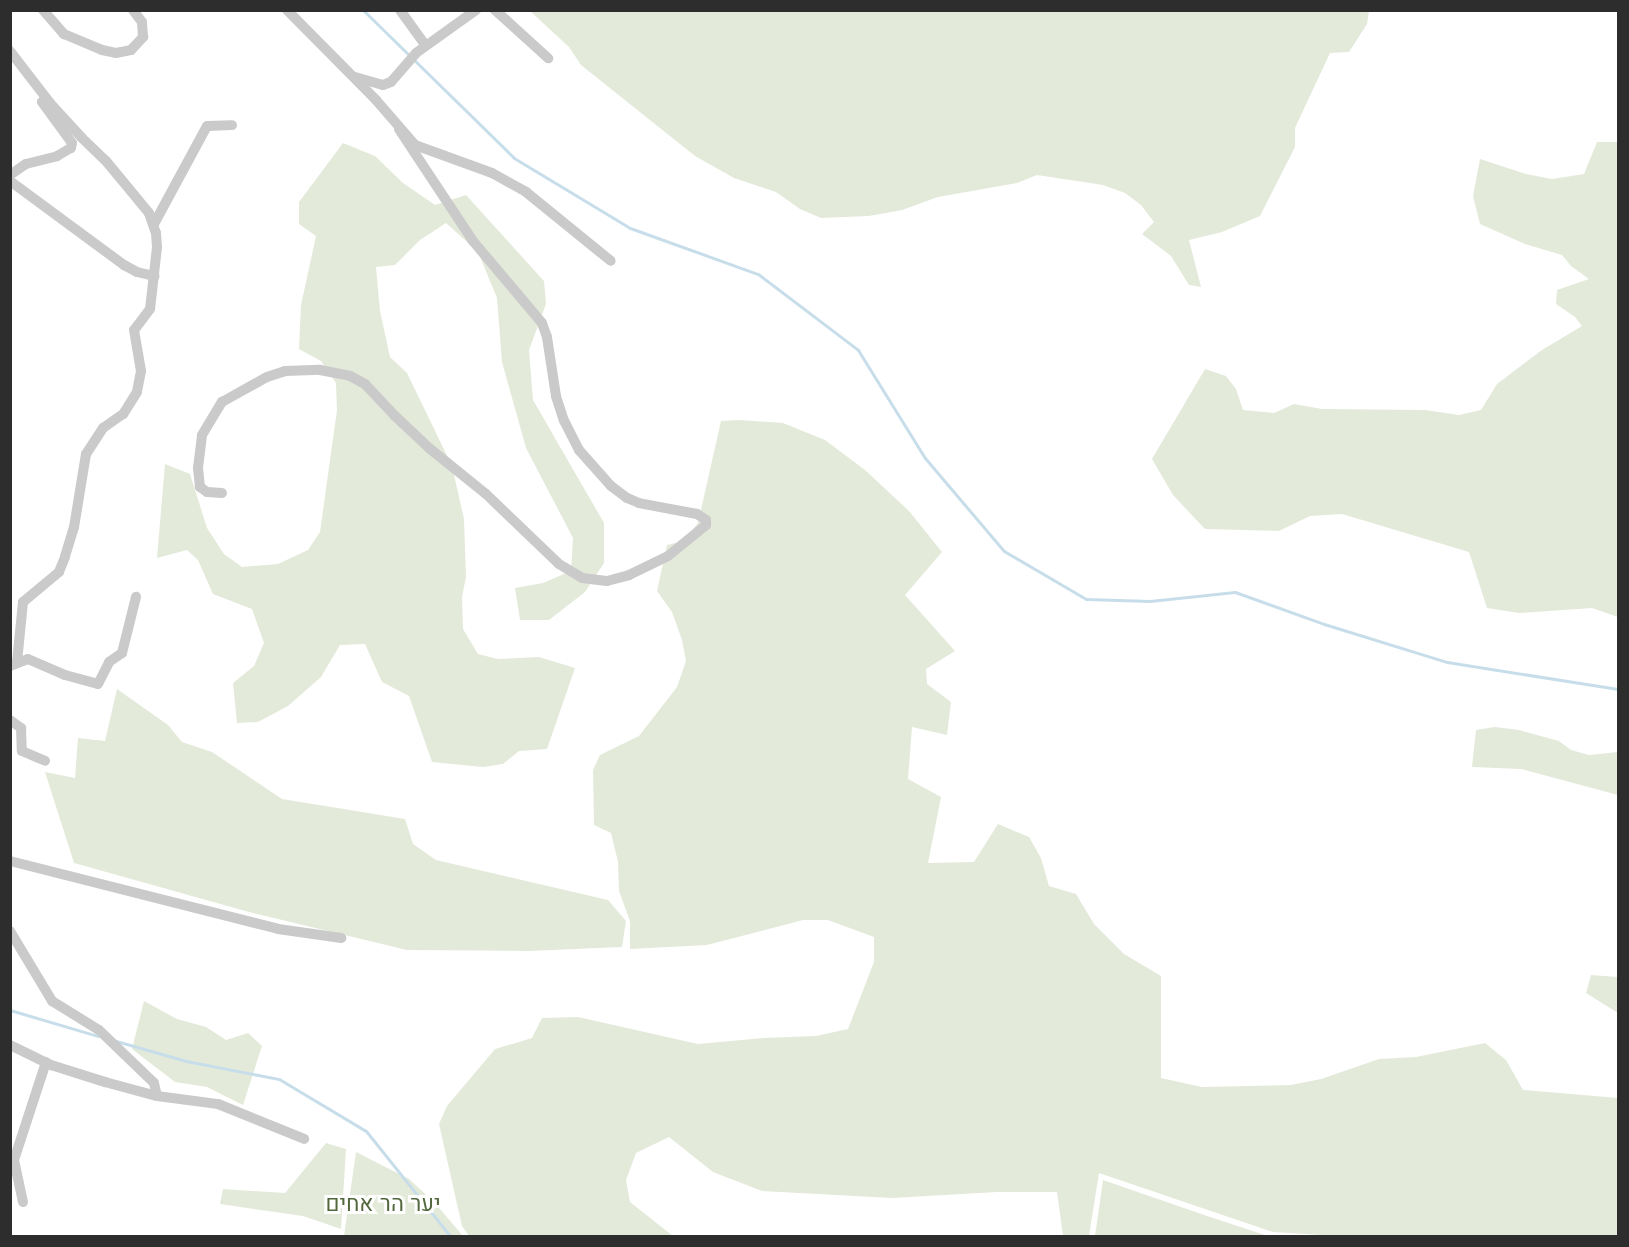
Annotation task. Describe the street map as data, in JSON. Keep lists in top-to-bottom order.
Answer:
{
  "parks": ["יער הר אחים"]
}
